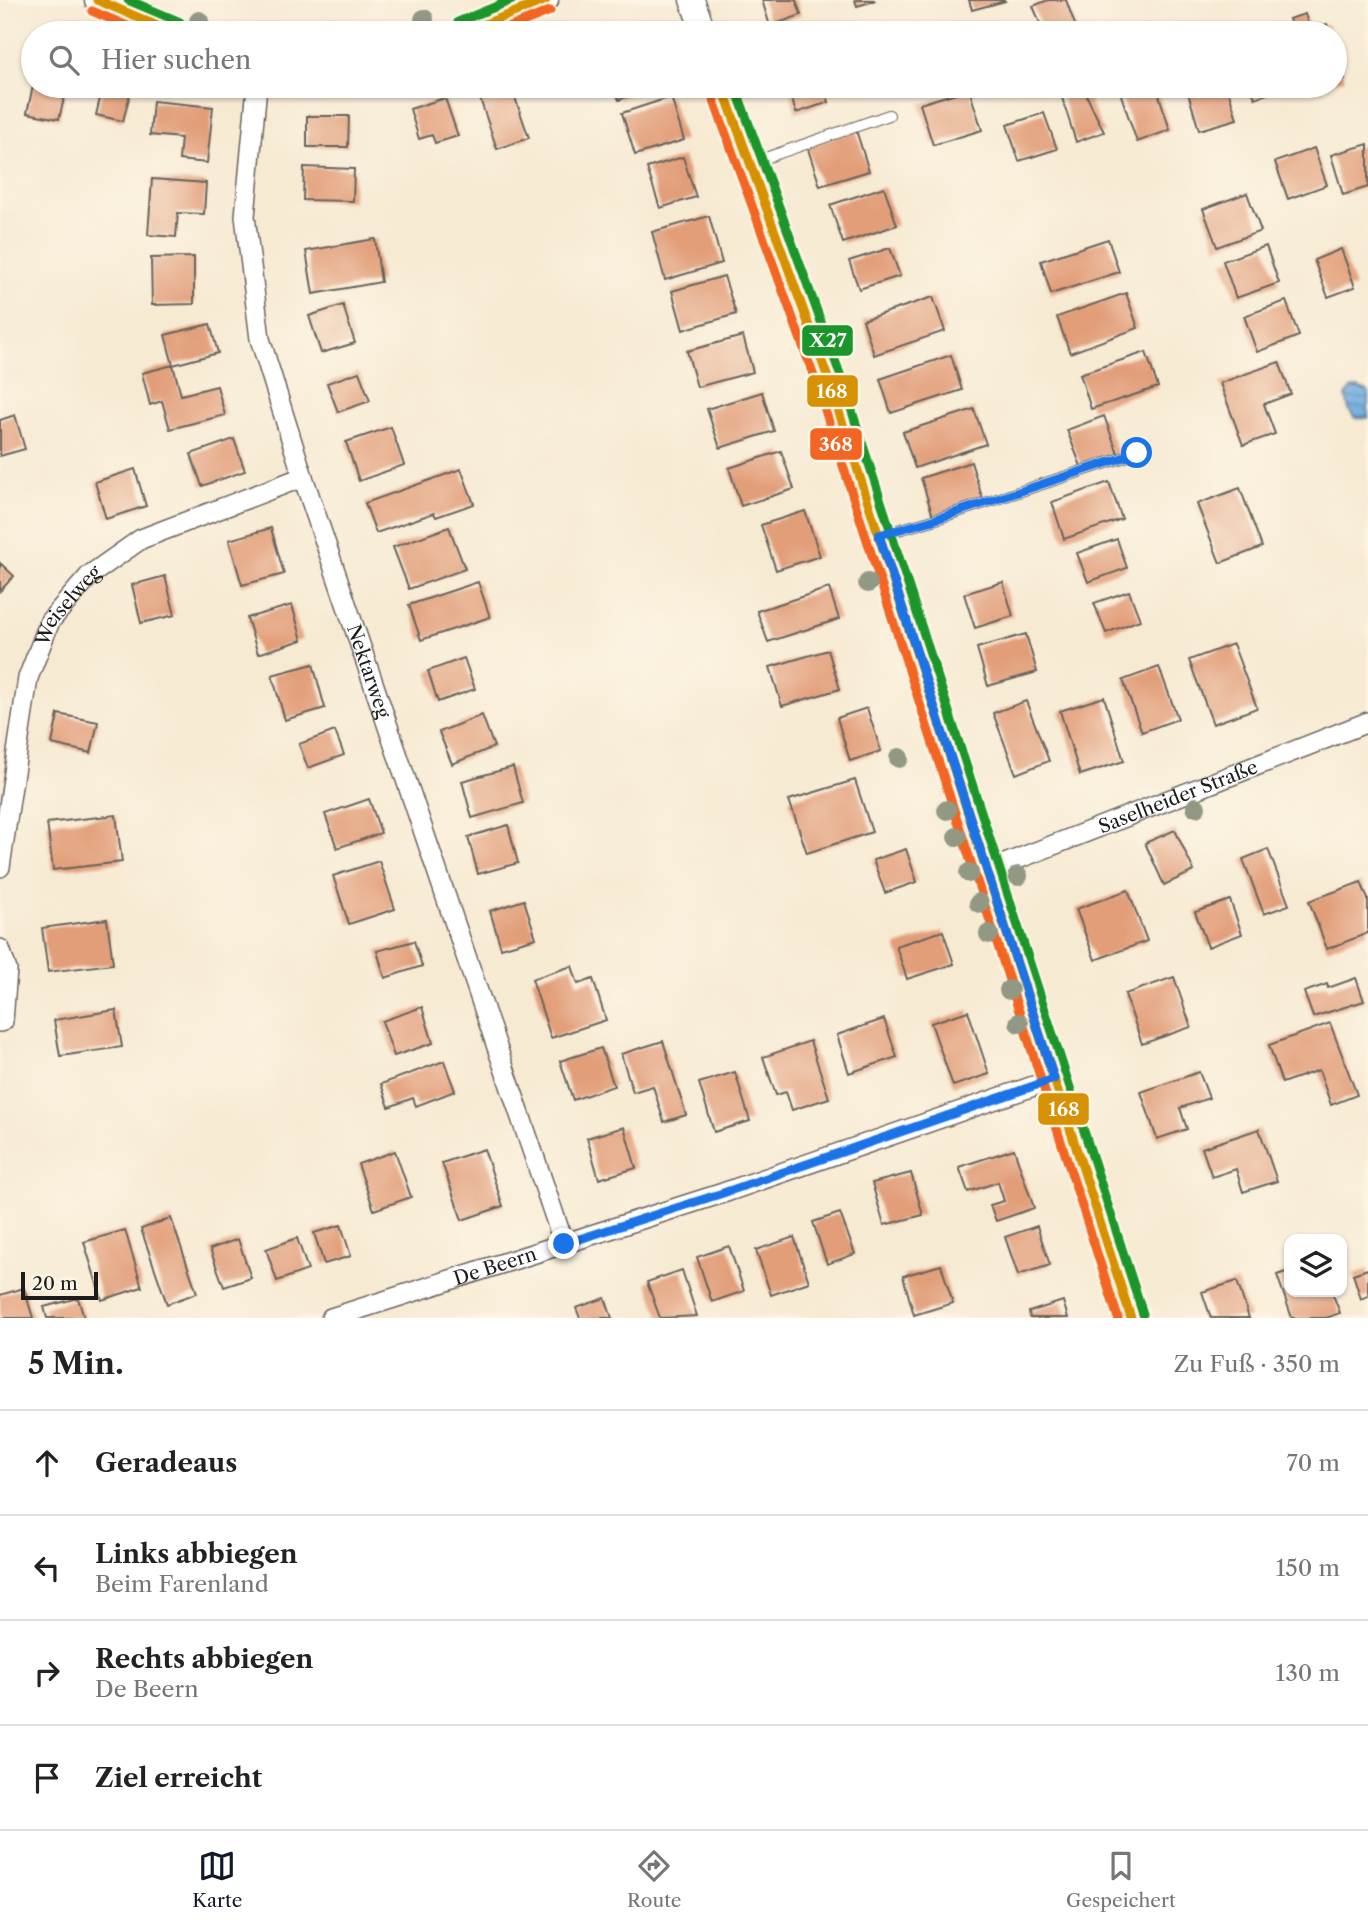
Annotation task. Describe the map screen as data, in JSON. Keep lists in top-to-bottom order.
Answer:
{
  "streets": {
    "street": [
      "Weiselweg",
      "Nektarweg",
      "Saselheider Straße",
      "De Beern"
    ]
  },
  "crossings": [
    ["Weiselweg", "Nektarweg"],
    ["Nektarweg", "De Beern"]
  ],
  "lines": ["transit line 168", "transit line X27", "transit line 368"],
  "scale_bar": "20 m",
  "page": {
    "search": "Hier suchen",
    "scale": "20 m",
    "heading": ["5 Min.", "Zu Fuß · 350 m"],
    "list": [
      ["Geradeaus", "70 m"],
      ["Links abbiegen", "Beim Farenland", "150 m"],
      ["Rechts abbiegen", "De Beern", "130 m"],
      "Ziel erreicht"
    ],
    "nav": ["Karte", "Route", "Gespeichert"]
  }
}
